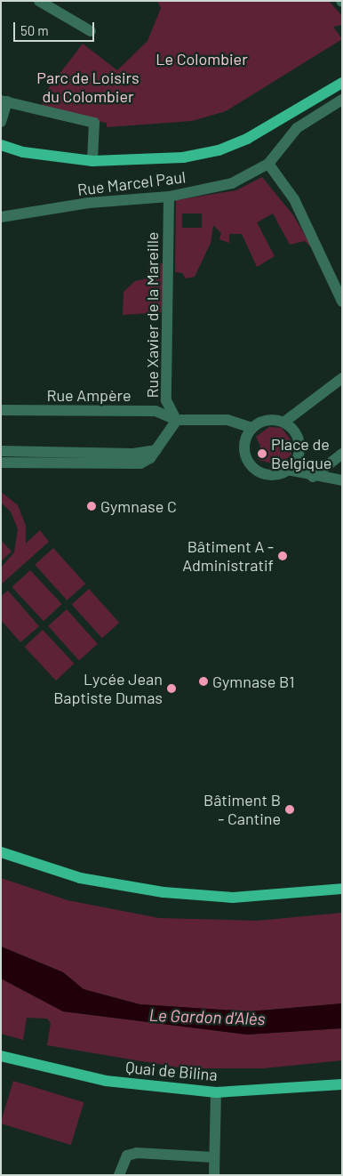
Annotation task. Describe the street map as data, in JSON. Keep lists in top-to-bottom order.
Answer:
{
  "streets": {
    "main road": ["Quai de Bilina"],
    "street": ["Rue Marcel Paul", "Rue Xavier de la Mareille", "Rue Ampère"]
  },
  "crossings": [
    ["Rue Marcel Paul", "Rue Xavier de la Mareille"],
    ["Rue Xavier de la Mareille", "Rue Ampère"]
  ],
  "water": ["Le Gardon d'Alès"],
  "parks": ["Le Colombier", "Parc de Loisirs du Colombier"],
  "places": [
    "Place de Belgique",
    "Gymnase C",
    "Bâtiment A - Administratif",
    "Gymnase B1",
    "Lycée Jean Baptiste Dumas",
    "Bâtiment B - Cantine"
  ],
  "scale_bar": "50 m"
}
